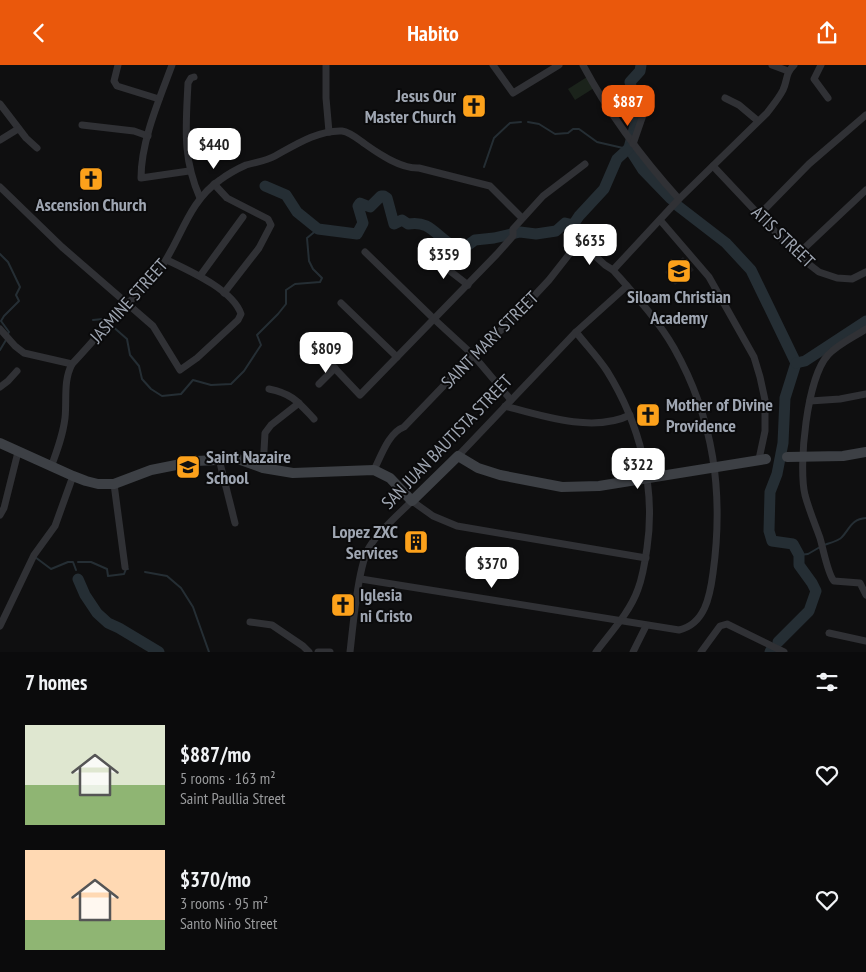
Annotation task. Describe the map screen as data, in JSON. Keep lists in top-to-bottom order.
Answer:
{
  "streets": {
    "street": [
      "ATIS STREET",
      "JASMINE STREET",
      "SAINT MARY STREET",
      "SAN JUAN BAUTISTA STREET"
    ]
  },
  "places": {
    "church": [
      "Jesus Our Master Church",
      "Ascension Church",
      "Mother of Divine Providence",
      "Iglesia ni Cristo"
    ],
    "school or university": ["Siloam Christian Academy", "Saint Nazaire School"],
    "building": ["Lopez ZXC Services"]
  },
  "page": {
    "header": "Habito",
    "price": [
      "$887",
      "$440",
      "$635",
      "$359",
      "$809",
      "$322",
      "$370"
    ],
    "heading": "7 homes",
    "list": [
      {
        "name": "$887/mo",
        "note": "5 rooms · 163 m² · Saint Paullia Street"
      },
      {
        "name": "$370/mo",
        "note": "3 rooms · 95 m² · Santo Niño Street"
      }
    ]
  }
}
